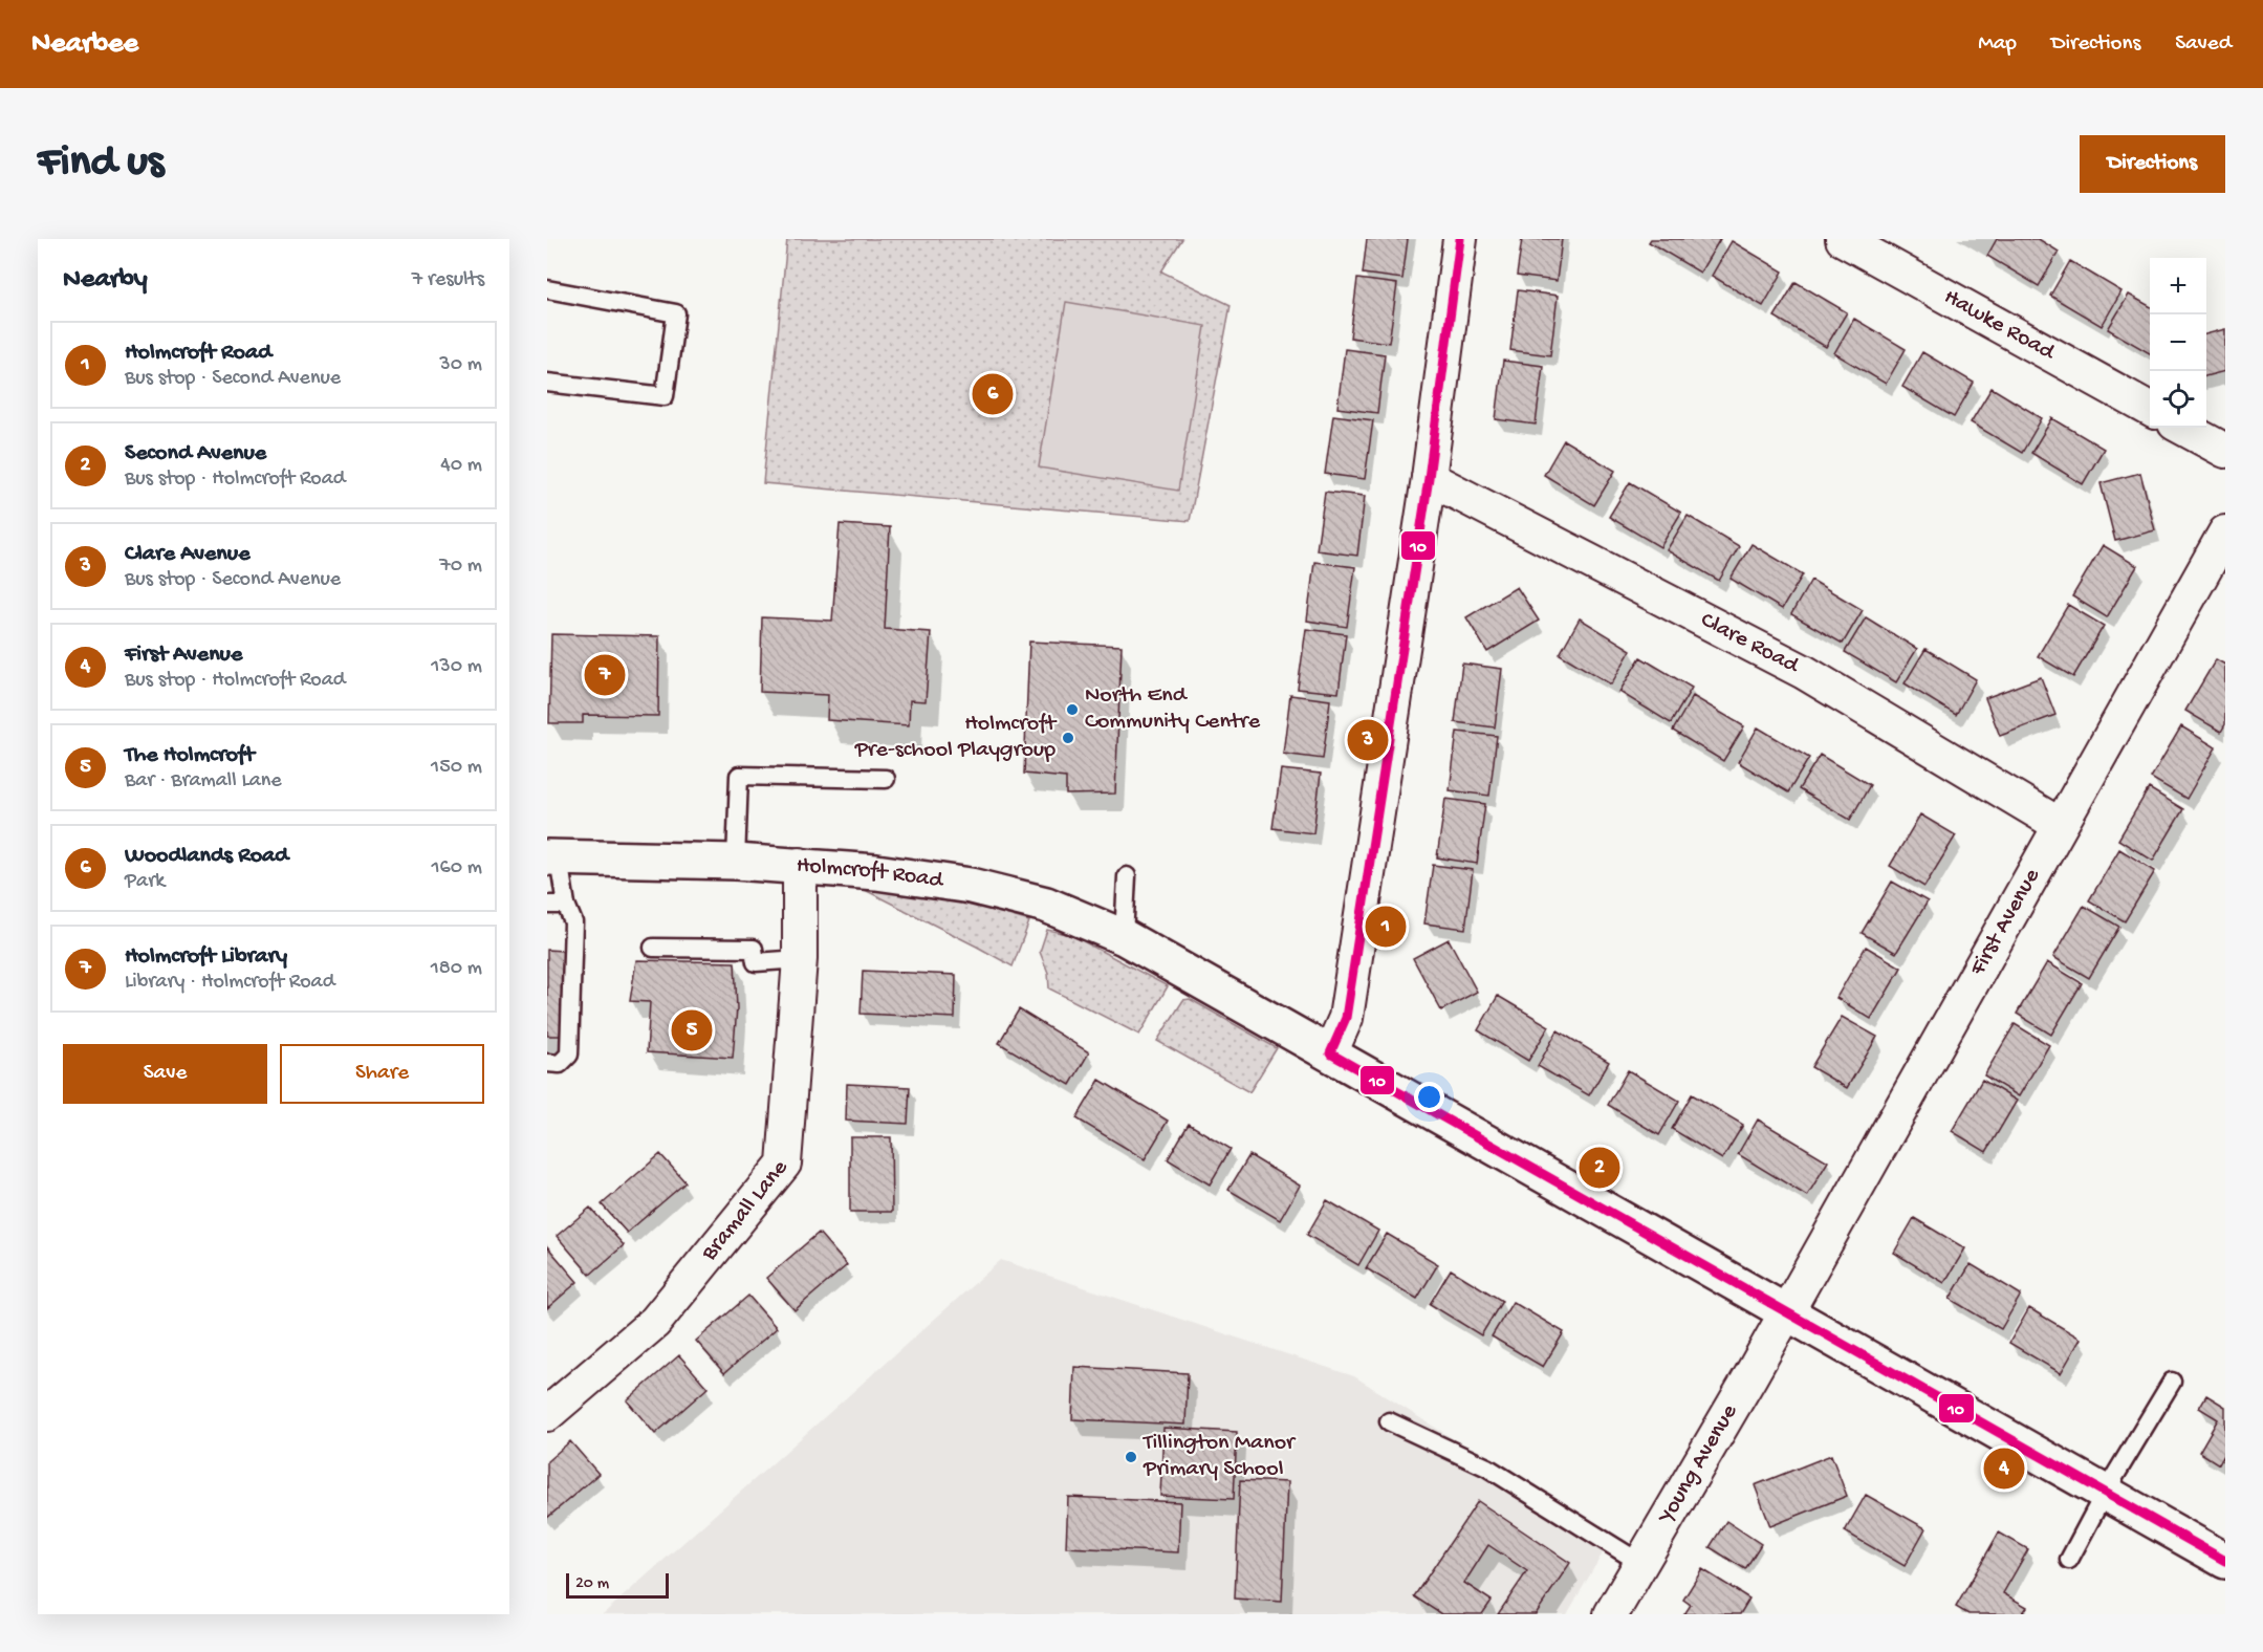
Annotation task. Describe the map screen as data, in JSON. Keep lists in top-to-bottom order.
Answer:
{
  "streets": {
    "street": [
      "Hawke Road",
      "Clare Road",
      "Holmcroft Road",
      "First Avenue",
      "Bramall Lane",
      "Young Avenue"
    ]
  },
  "crossings": [
    ["Clare Road", "First Avenue"],
    ["Holmcroft Road", "First Avenue"],
    ["Holmcroft Road", "Bramall Lane"],
    ["Holmcroft Road", "Young Avenue"],
    ["First Avenue", "Young Avenue"]
  ],
  "places": ["North End Community Centre", "Holmcroft Pre-school Playgroup", "Tillington Manor Primary School"],
  "lines": ["transit line 10"],
  "scale_bar": "20 m",
  "page": {
    "header": "Nearbee",
    "nav": ["Map", "Directions", "Saved"],
    "buttons": [
      "Directions",
      ["Save", "Share"]
    ],
    "title": "Find us",
    "heading": ["Nearby", "7 results"],
    "map_buttons": ["+", "−"],
    "list": [
      {
        "mark": "1",
        "name": "Holmcroft Road",
        "note": "Bus stop · Second Avenue",
        "value": "30 m"
      },
      {
        "mark": "2",
        "name": "Second Avenue",
        "note": "Bus stop · Holmcroft Road",
        "value": "40 m"
      },
      {
        "mark": "3",
        "name": "Clare Avenue",
        "note": "Bus stop · Second Avenue",
        "value": "70 m"
      },
      {
        "mark": "4",
        "name": "First Avenue",
        "note": "Bus stop · Holmcroft Road",
        "value": "130 m"
      },
      {
        "mark": "5",
        "name": "The Holmcroft",
        "note": "Bar · Bramall Lane",
        "value": "150 m"
      },
      {
        "mark": "6",
        "name": "Woodlands Road",
        "note": "Park",
        "value": "160 m"
      },
      {
        "mark": "7",
        "name": "Holmcroft Library",
        "note": "Library · Holmcroft Road",
        "value": "180 m"
      }
    ],
    "pins": [
      "6",
      "7",
      "3",
      "1",
      "5",
      "2",
      "4"
    ],
    "scale": "20 m"
  }
}
